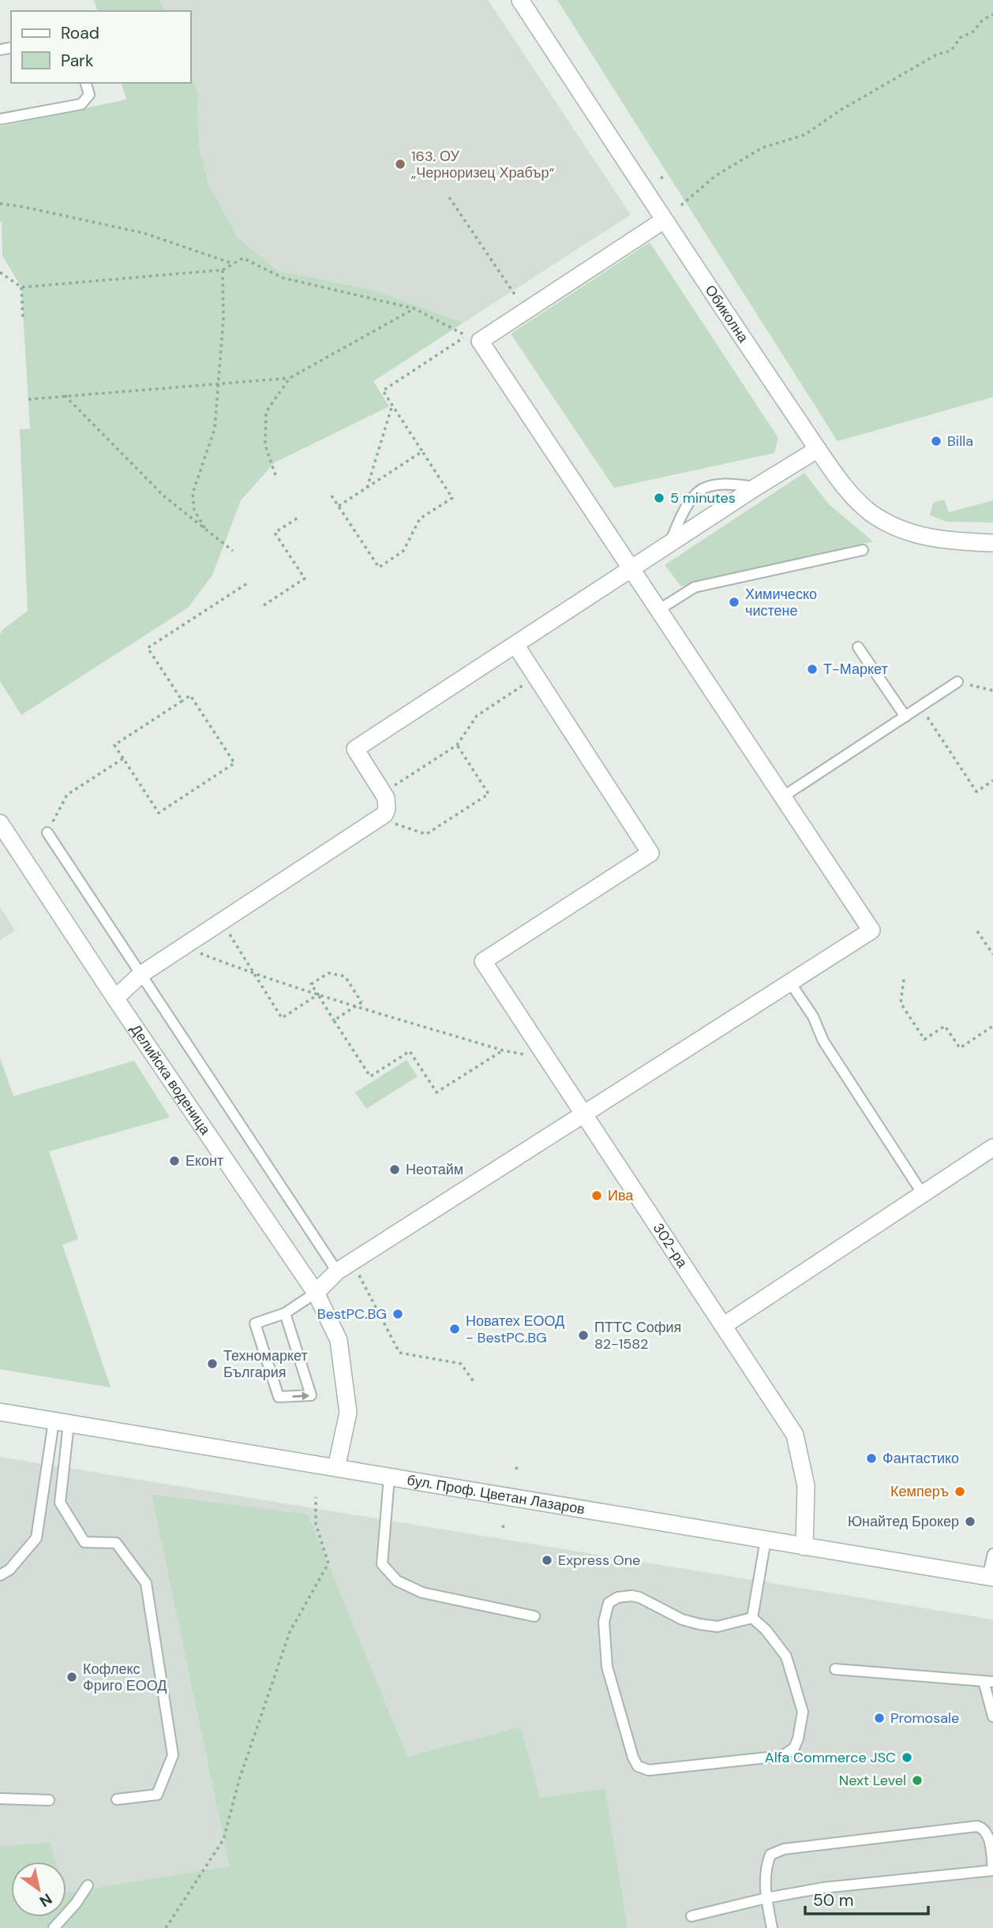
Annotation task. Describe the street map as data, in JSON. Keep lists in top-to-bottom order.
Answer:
{
  "streets": {
    "street": [
      "Обиколна",
      "Делийска воденица",
      "302-ра",
      "бул. Проф. Цветан Лазаров"
    ]
  },
  "crossings": [
    ["Делийска воденица", "бул. Проф. Цветан Лазаров"],
    ["302-ра", "бул. Проф. Цветан Лазаров"]
  ],
  "places": [
    "163. ОУ „Черноризец Храбър“",
    "Billa",
    "5 minutes",
    "Химическо чистене",
    "Т-Маркет",
    "Еконт",
    "Неотайм",
    "Ива",
    "BestPC.BG",
    "Новатех ЕООД - BestPC.BG",
    "ПТТС София 82-1582",
    "Техномаркет България",
    "Фантастико",
    "Кемперъ",
    "Юнайтед Брокер",
    "Express One",
    "Кофлекс Фриго ЕООД",
    "Promosale",
    "Alfa Commerce JSC",
    "Next Level"
  ],
  "legend": ["Road", "Park"],
  "scale_bar": "50 m",
  "north": "bottom right"
}
